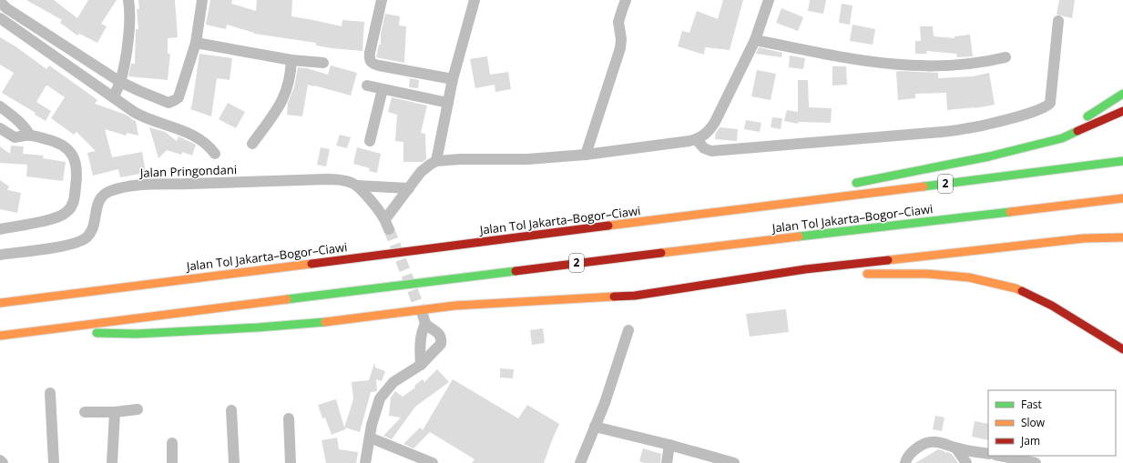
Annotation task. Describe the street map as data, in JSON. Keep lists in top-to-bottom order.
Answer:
{
  "streets": {
    "highway": ["2", "Jalan Tol Jakarta–Bogor–Ciawi"],
    "street": ["Jalan Pringondani"]
  },
  "legend": ["Fast", "Slow", "Jam"]
}
